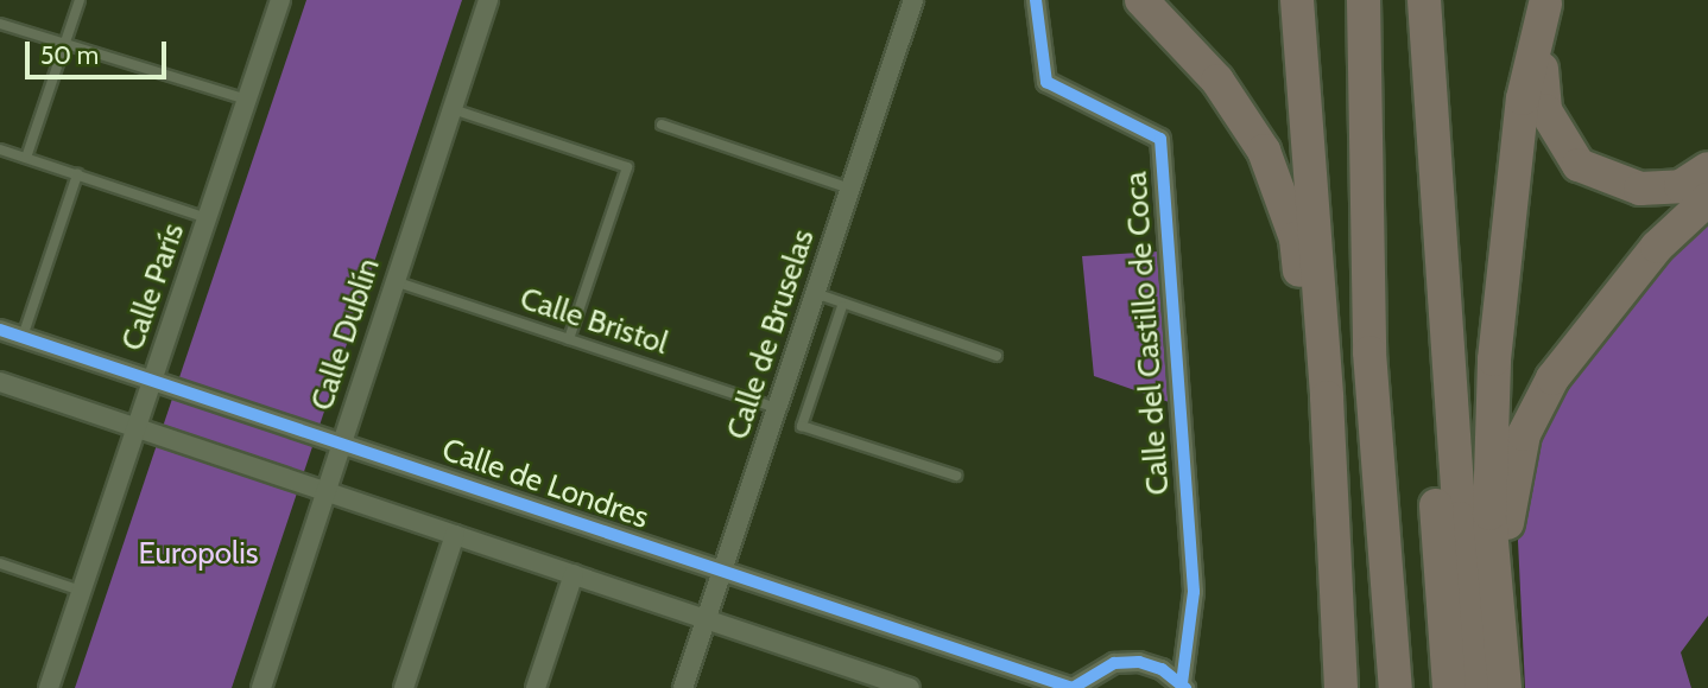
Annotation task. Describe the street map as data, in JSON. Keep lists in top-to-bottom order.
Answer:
{
  "streets": {
    "street": [
      "Calle París",
      "Calle del Castillo de Coca",
      "Calle Dublín",
      "Calle de Bruselas",
      "Calle de Londres"
    ],
    "lane": ["Calle Bristol"]
  },
  "crossings": [
    ["Calle París", "Calle de Londres"],
    ["Calle Bristol", "Calle Dublín"],
    ["Calle Bristol", "Calle de Bruselas"],
    ["Calle Dublín", "Calle de Londres"],
    ["Calle de Bruselas", "Calle de Londres"]
  ],
  "parks": ["Europolis"],
  "scale_bar": "50 m"
}
